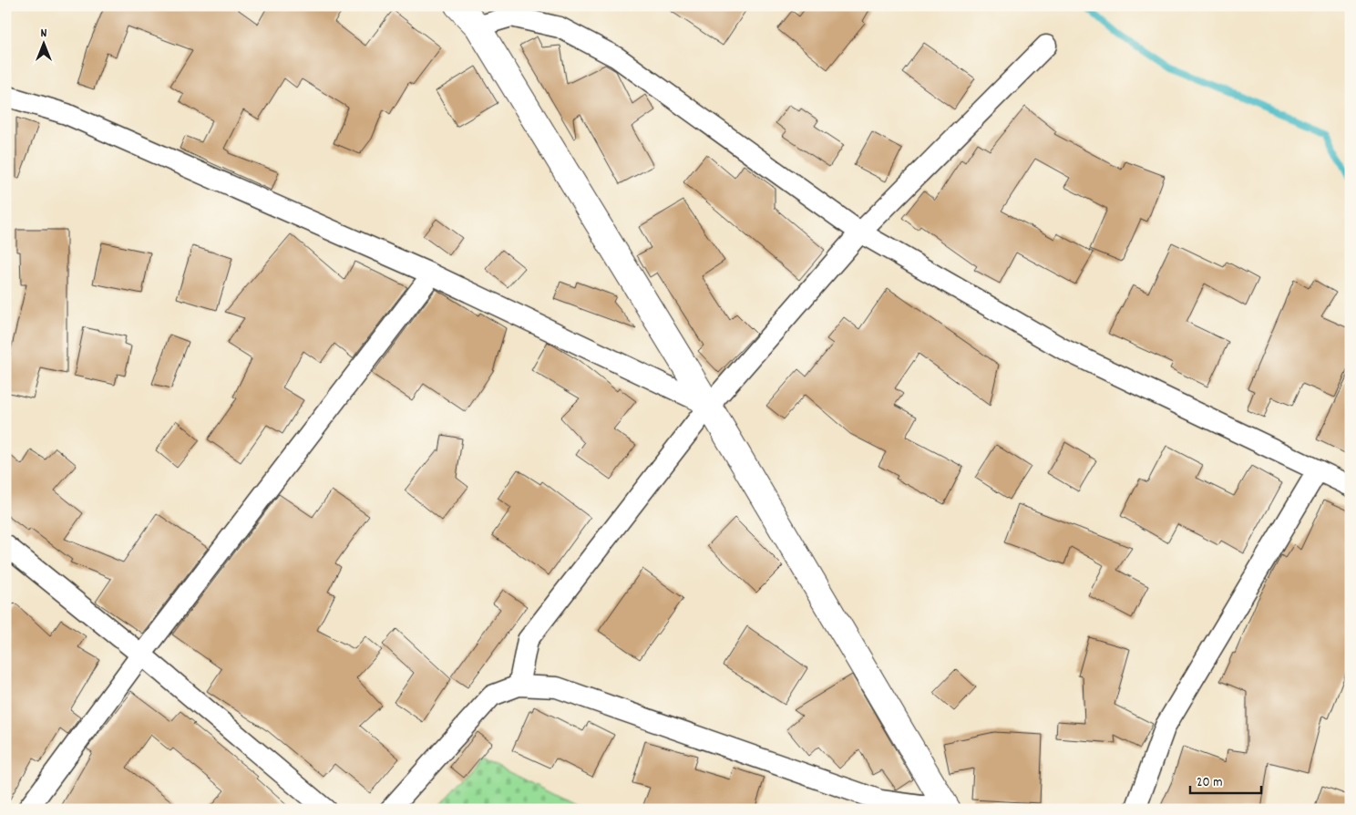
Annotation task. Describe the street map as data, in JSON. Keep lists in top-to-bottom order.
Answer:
{
  "scale_bar": "20 m",
  "north": "top"
}
